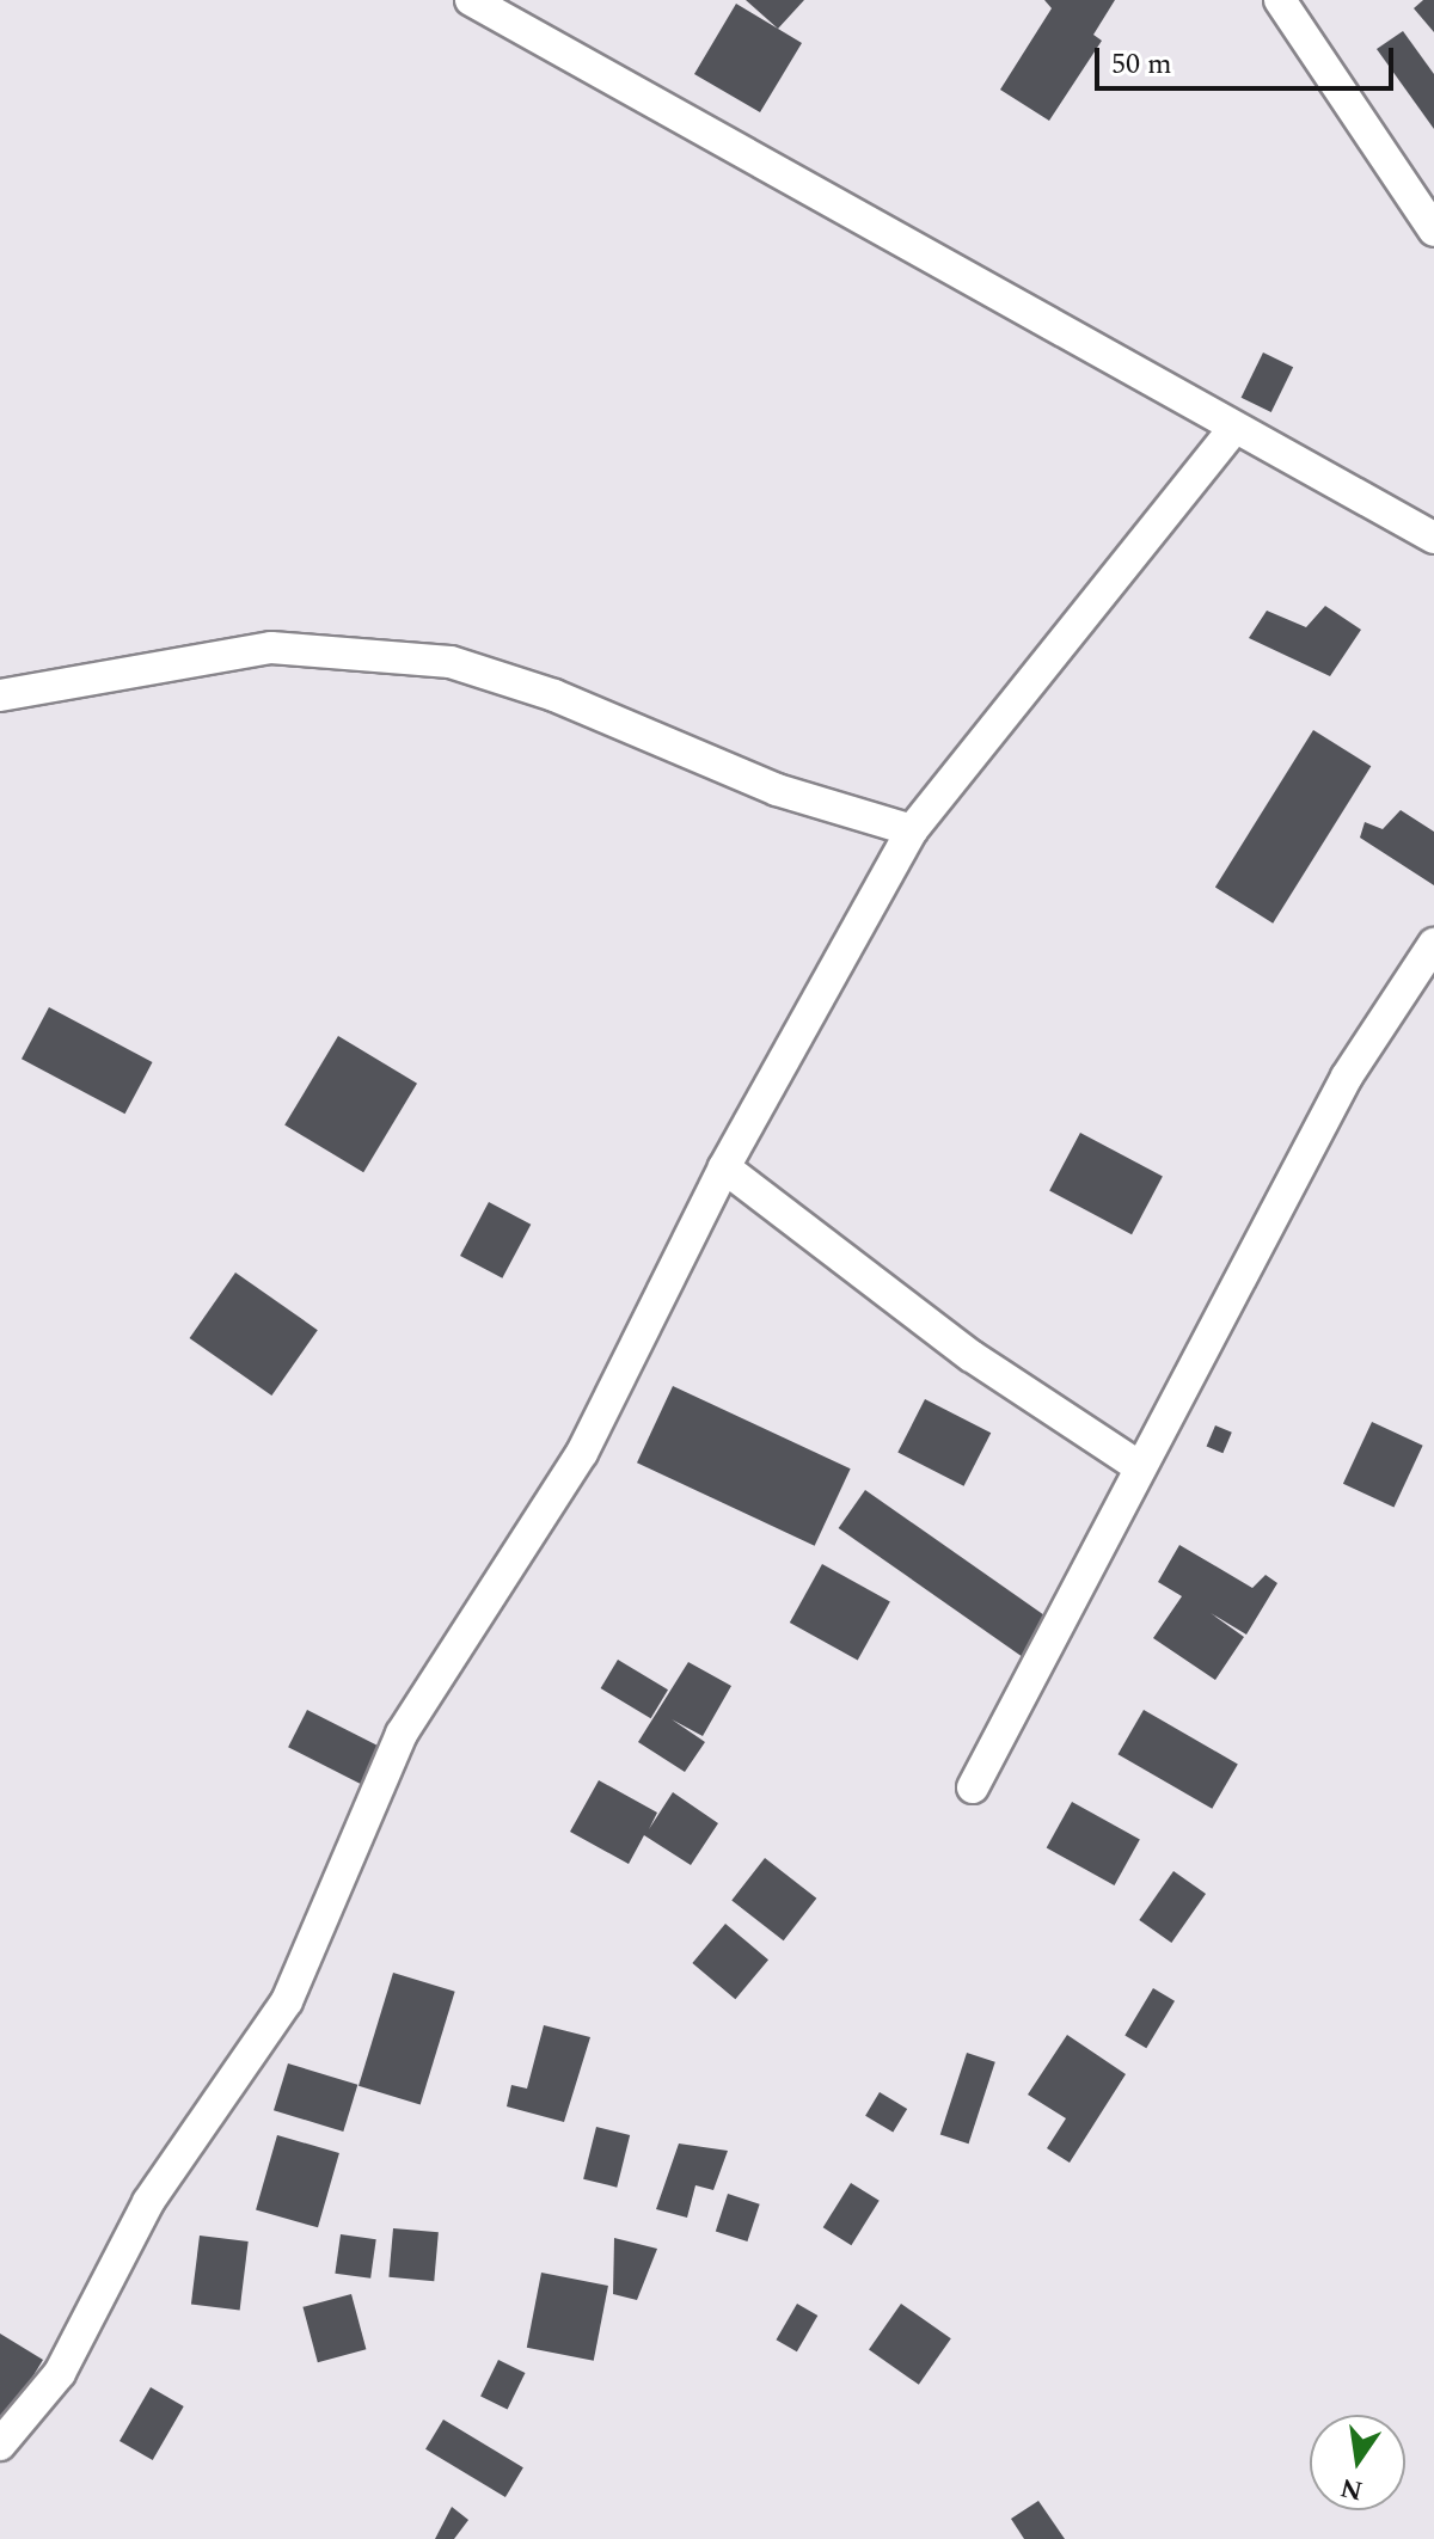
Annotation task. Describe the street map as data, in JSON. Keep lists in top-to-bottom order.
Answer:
{
  "scale_bar": "50 m",
  "north": "bottom"
}
